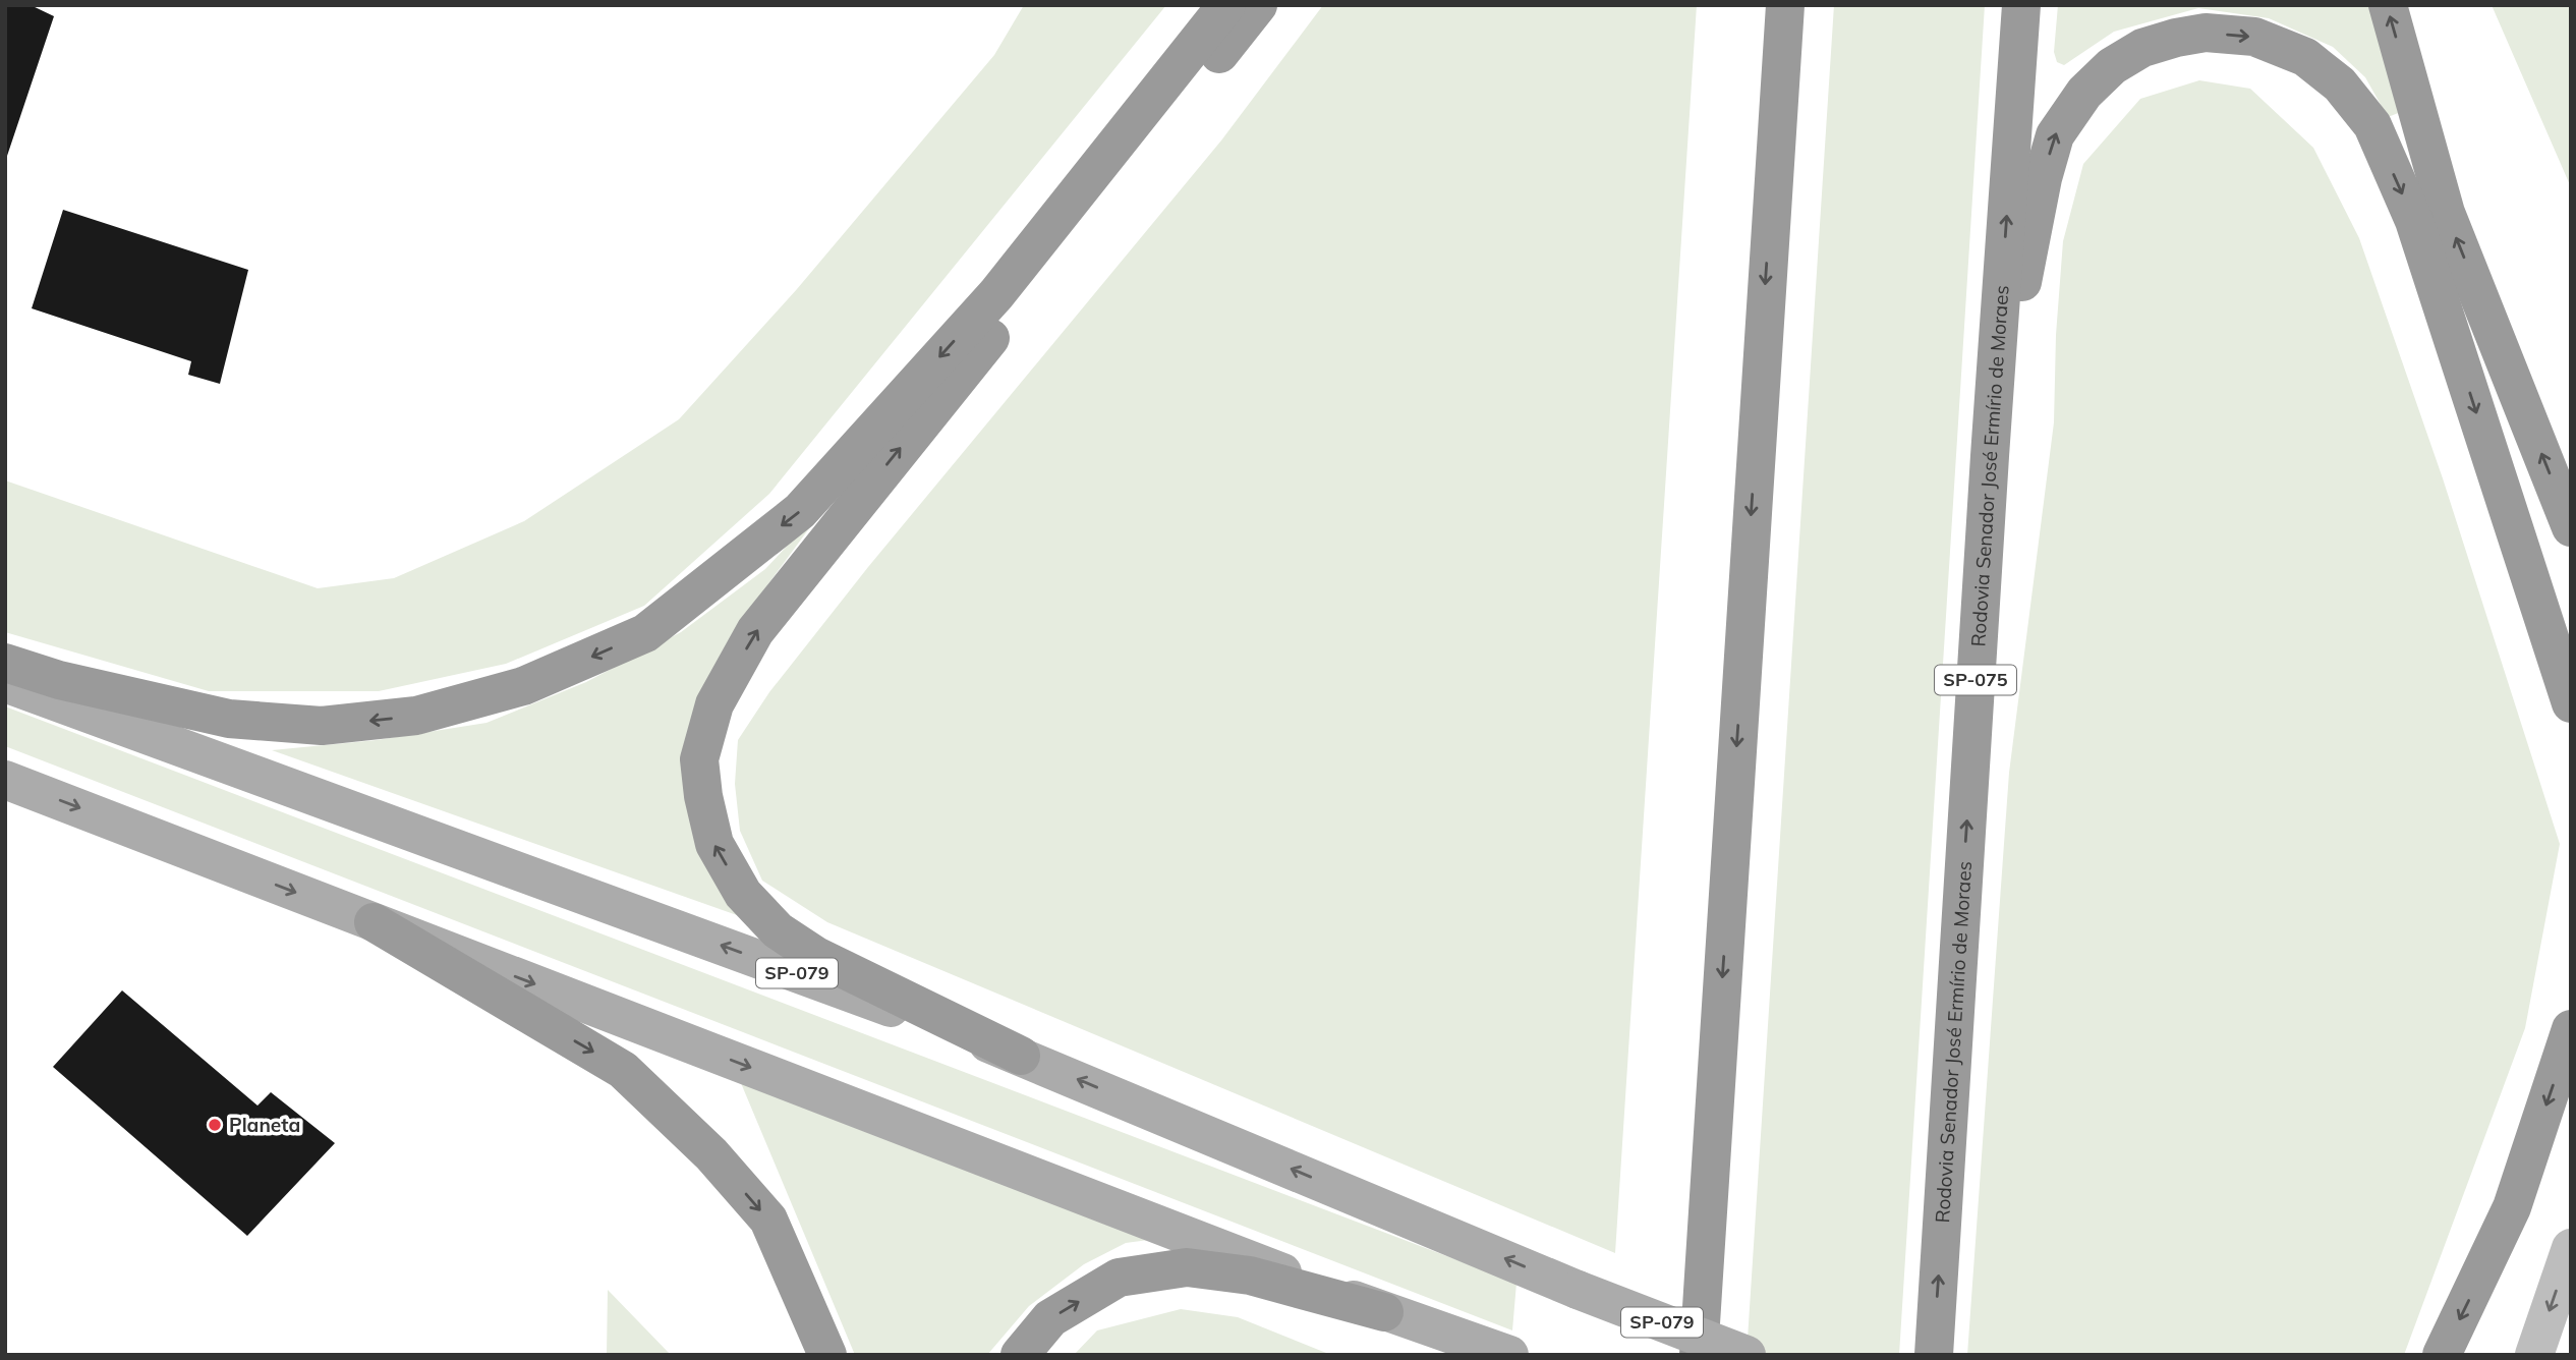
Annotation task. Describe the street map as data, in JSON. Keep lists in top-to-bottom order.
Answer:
{
  "streets": {
    "highway": ["Rodovia Senador José Ermírio de Moraes", "SP-075"],
    "main road": ["SP-079"]
  },
  "places": ["Planeta"]
}
